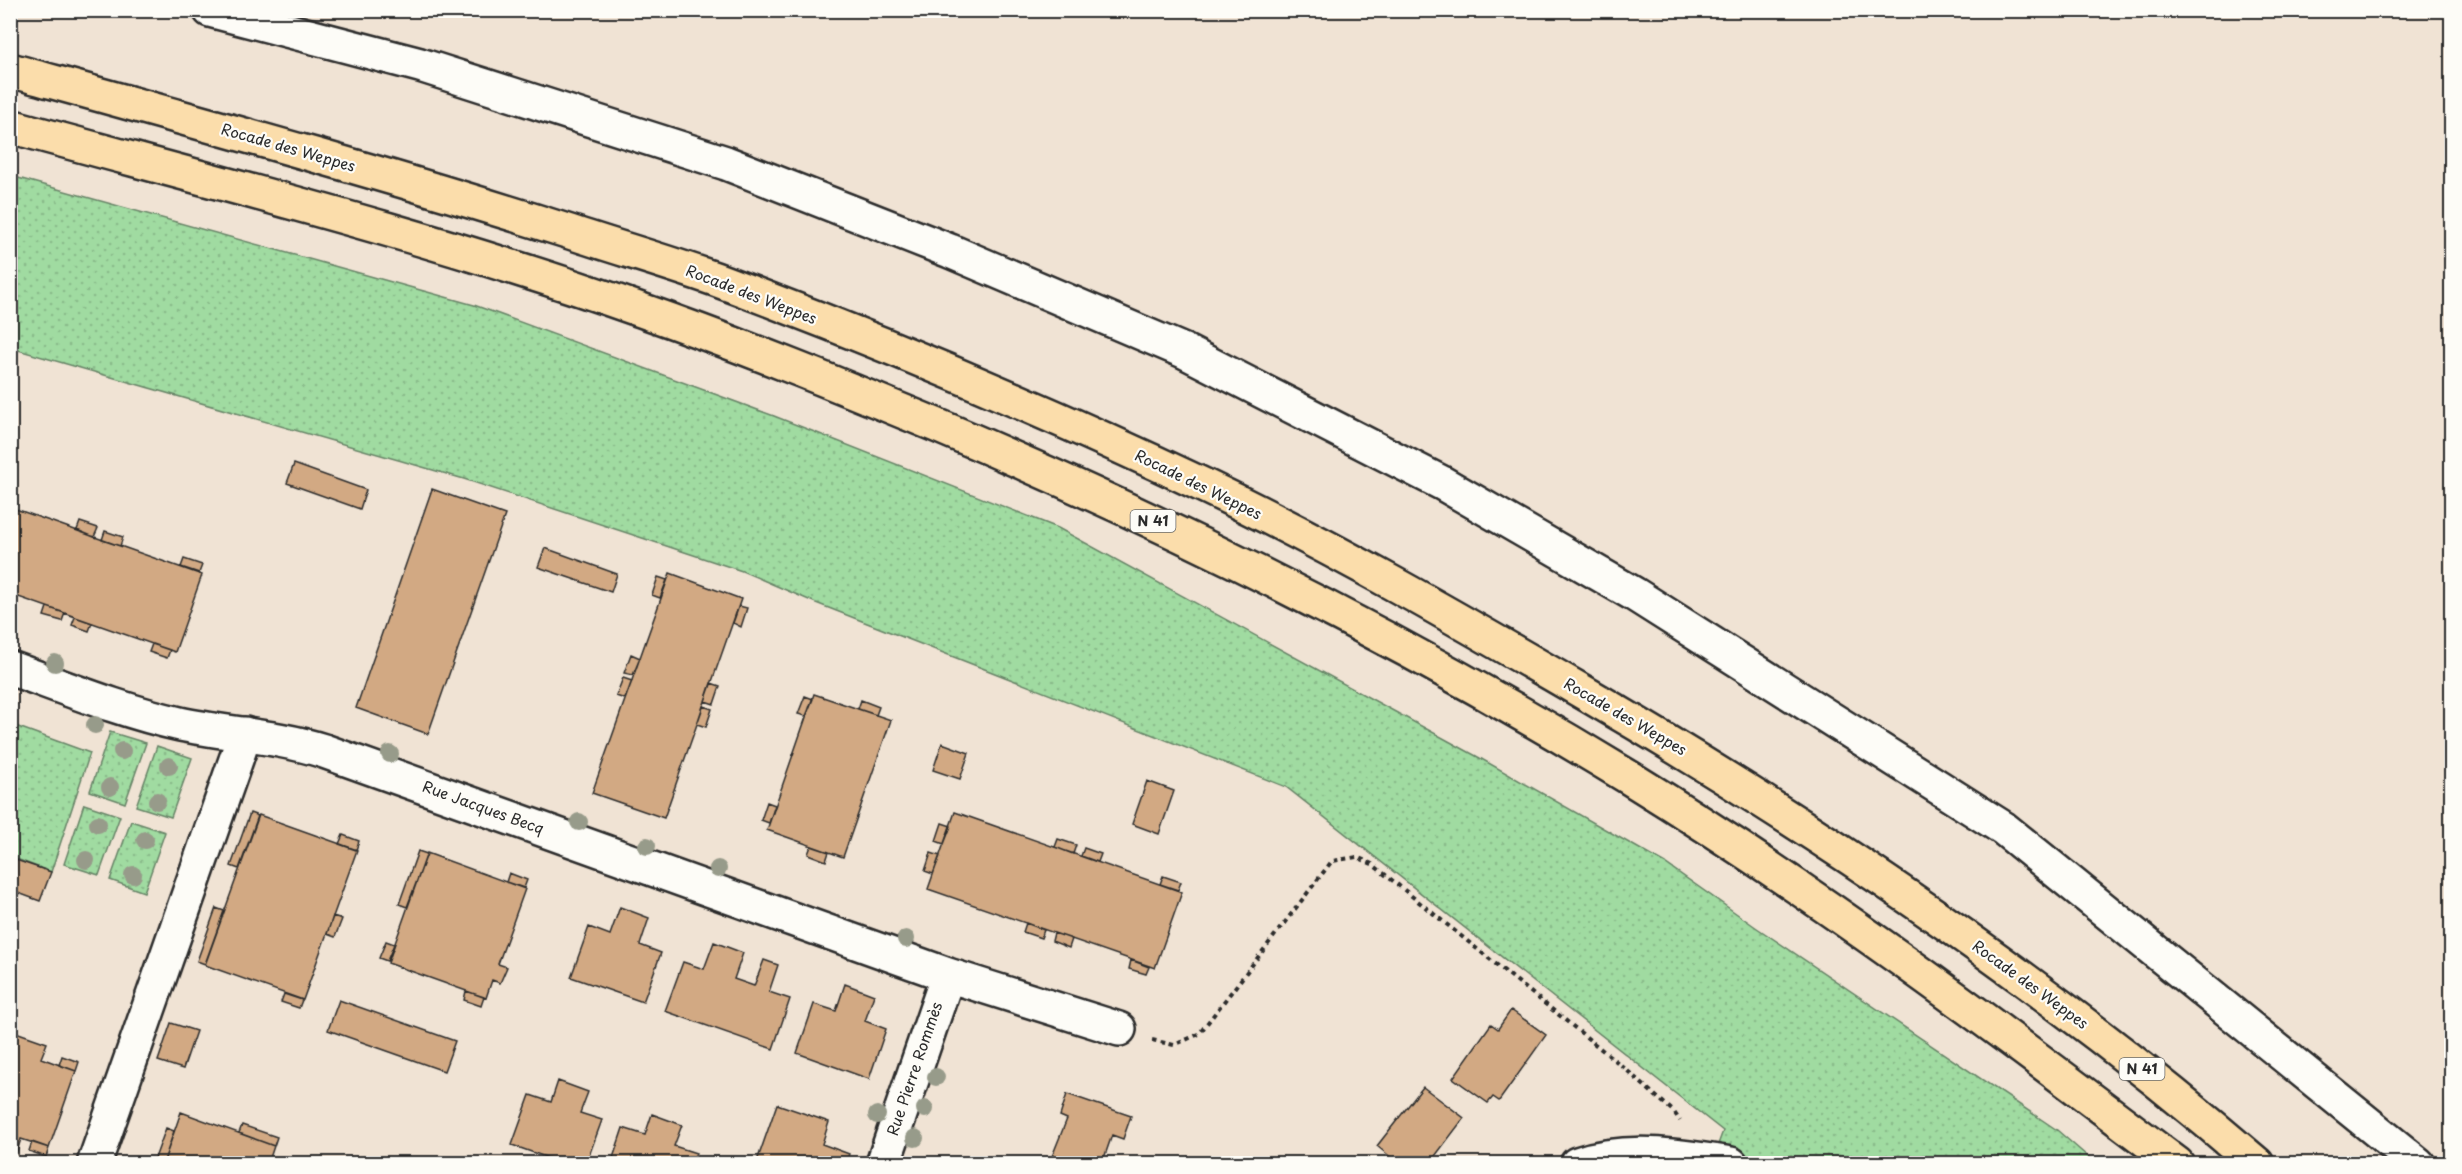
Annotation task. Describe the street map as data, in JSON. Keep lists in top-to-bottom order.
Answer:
{
  "streets": {
    "highway": ["Rocade des Weppes", "N 41"],
    "street": ["Rue Jacques Becq", "Rue Pierre Rommès"]
  },
  "crossings": [
    ["Rue Jacques Becq", "Rue Pierre Rommès"]
  ]
}
